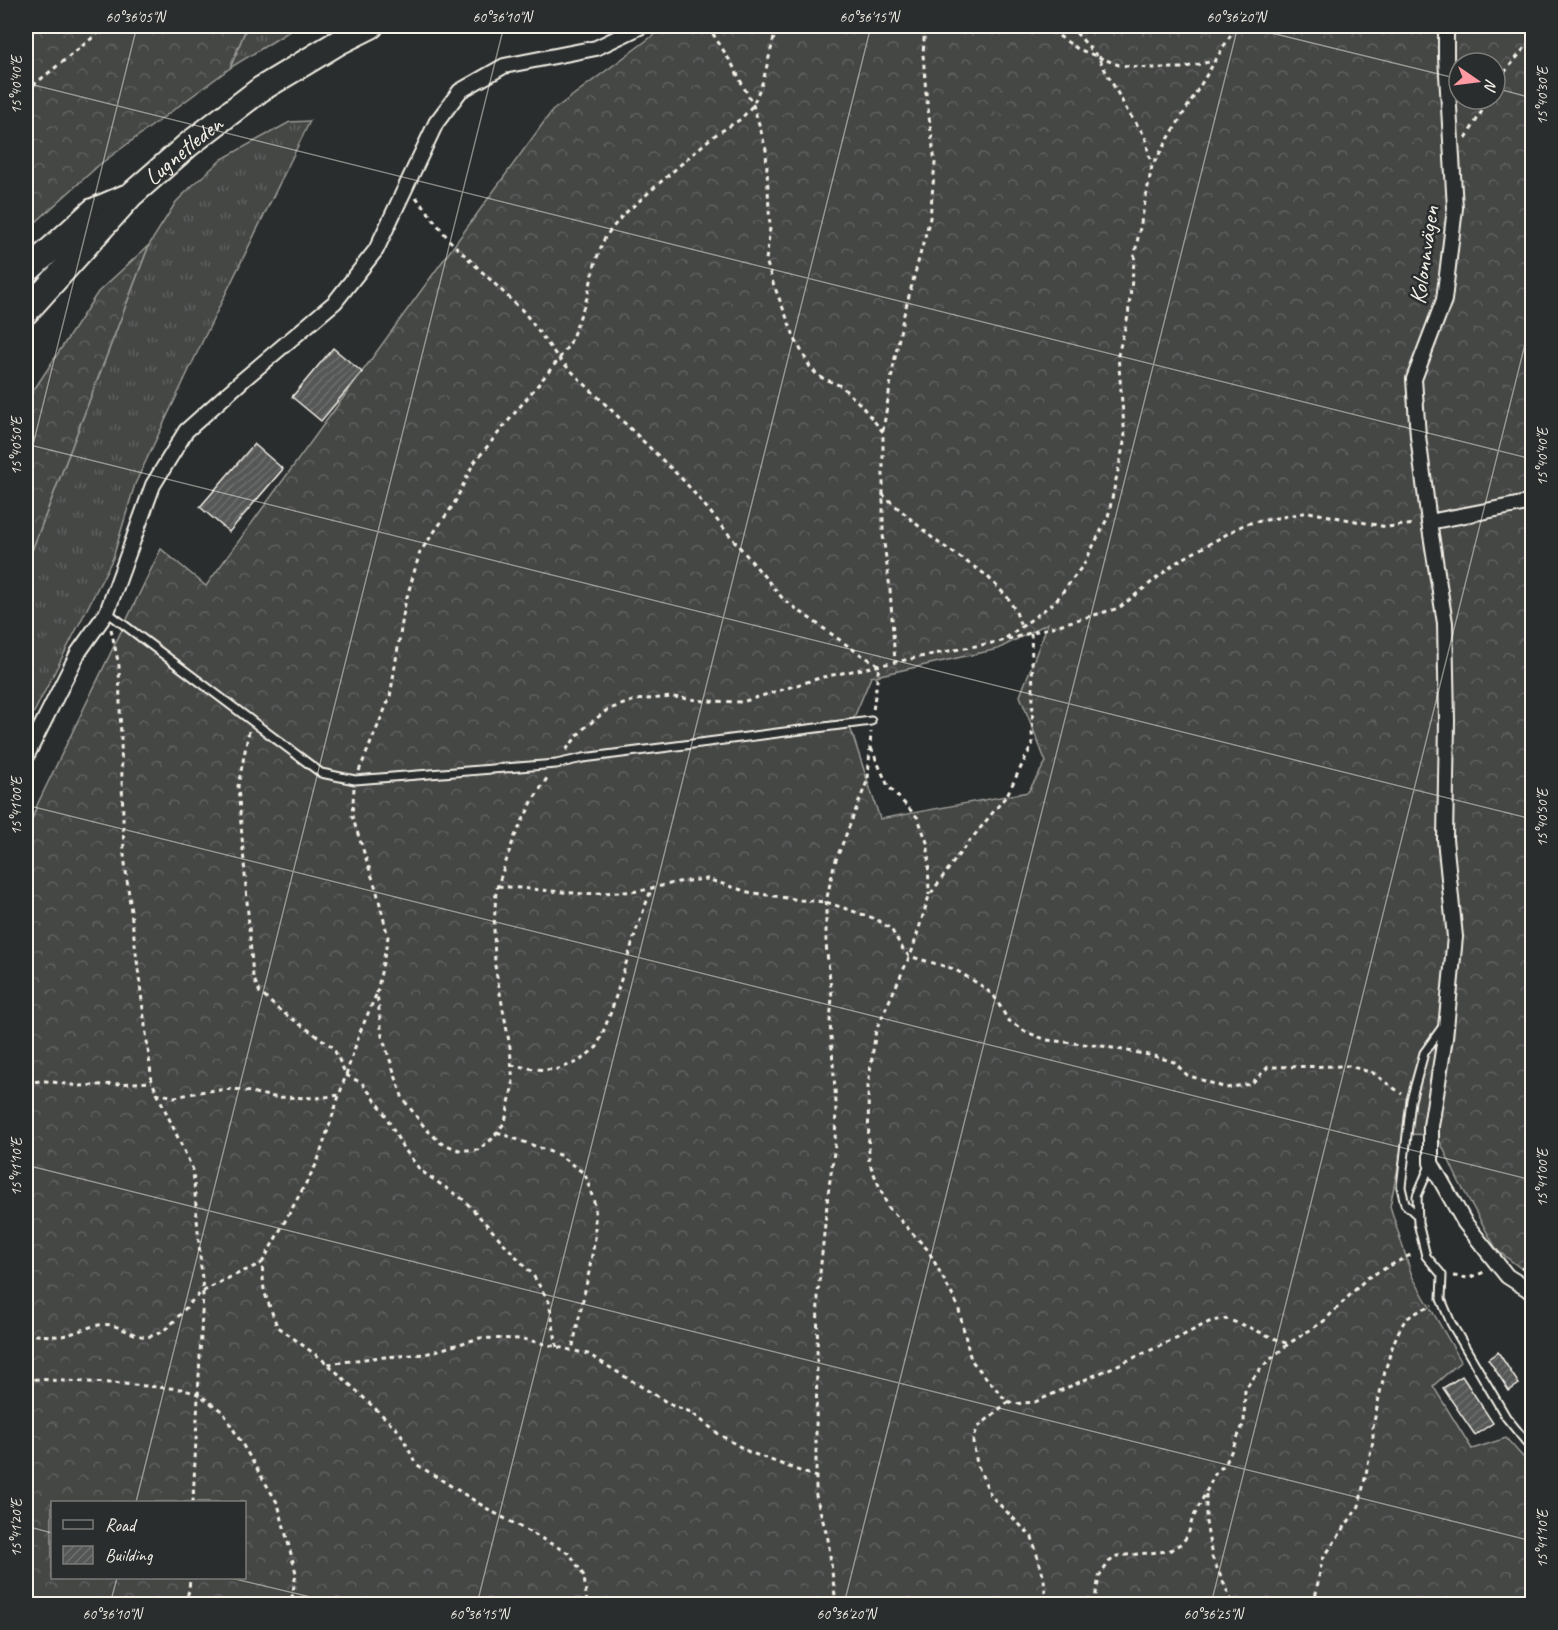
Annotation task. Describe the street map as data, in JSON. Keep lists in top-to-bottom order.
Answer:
{
  "streets": {
    "highway": ["Lugnetleden"],
    "street": ["Kolonnvägen"]
  },
  "legend": ["Road", "Building"],
  "north": "right",
  "coordinates": [
    "60°36'05\"N",
    "60°36'10\"N",
    "60°36'15\"N",
    "60°36'20\"N",
    "15°40'40\"E",
    "15°40'30\"E",
    "15°40'50\"E",
    "15°41'00\"E",
    "15°41'10\"E",
    "15°41'20\"E",
    "60°36'25\"N"
  ]
}
